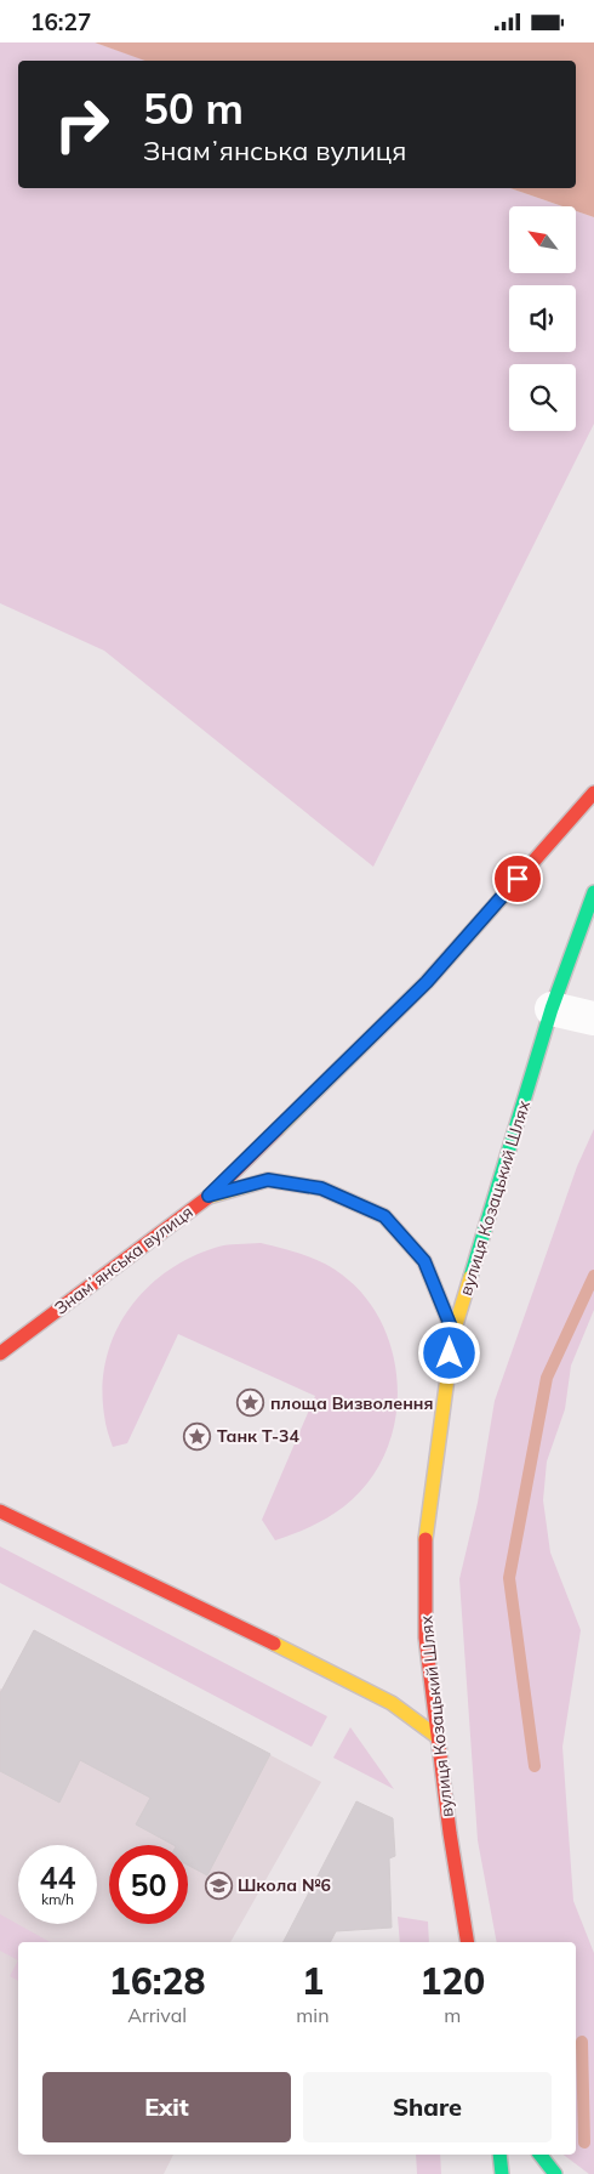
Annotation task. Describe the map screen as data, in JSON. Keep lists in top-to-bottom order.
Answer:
{
  "streets": {
    "main road": ["вулиця Козацький Шлях", "Знамʼянська вулиця"]
  },
  "places": {
    "place": ["площа Визволення", "Танк Т-34"],
    "school or university": ["Школа №6"]
  },
  "north": "top left",
  "page": {
    "status": "16:27",
    "turn": ["50 m", "Знамʼянська вулиця"],
    "speed": "44 km/h",
    "limit": "50",
    "eta": [
      "16:28",
      "Arrival",
      "1",
      "min",
      "120",
      "m"
    ],
    "buttons": ["Exit", "Share"]
  }
}
